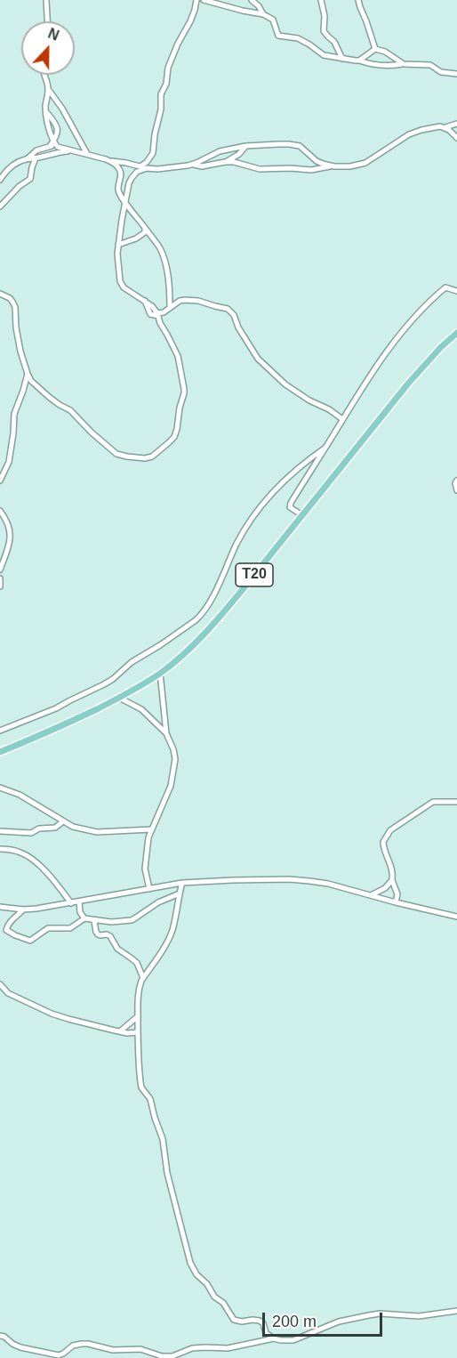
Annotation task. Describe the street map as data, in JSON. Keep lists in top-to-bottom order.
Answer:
{
  "streets": {
    "main road": ["T20"]
  },
  "scale_bar": "200 m",
  "north": "top"
}
